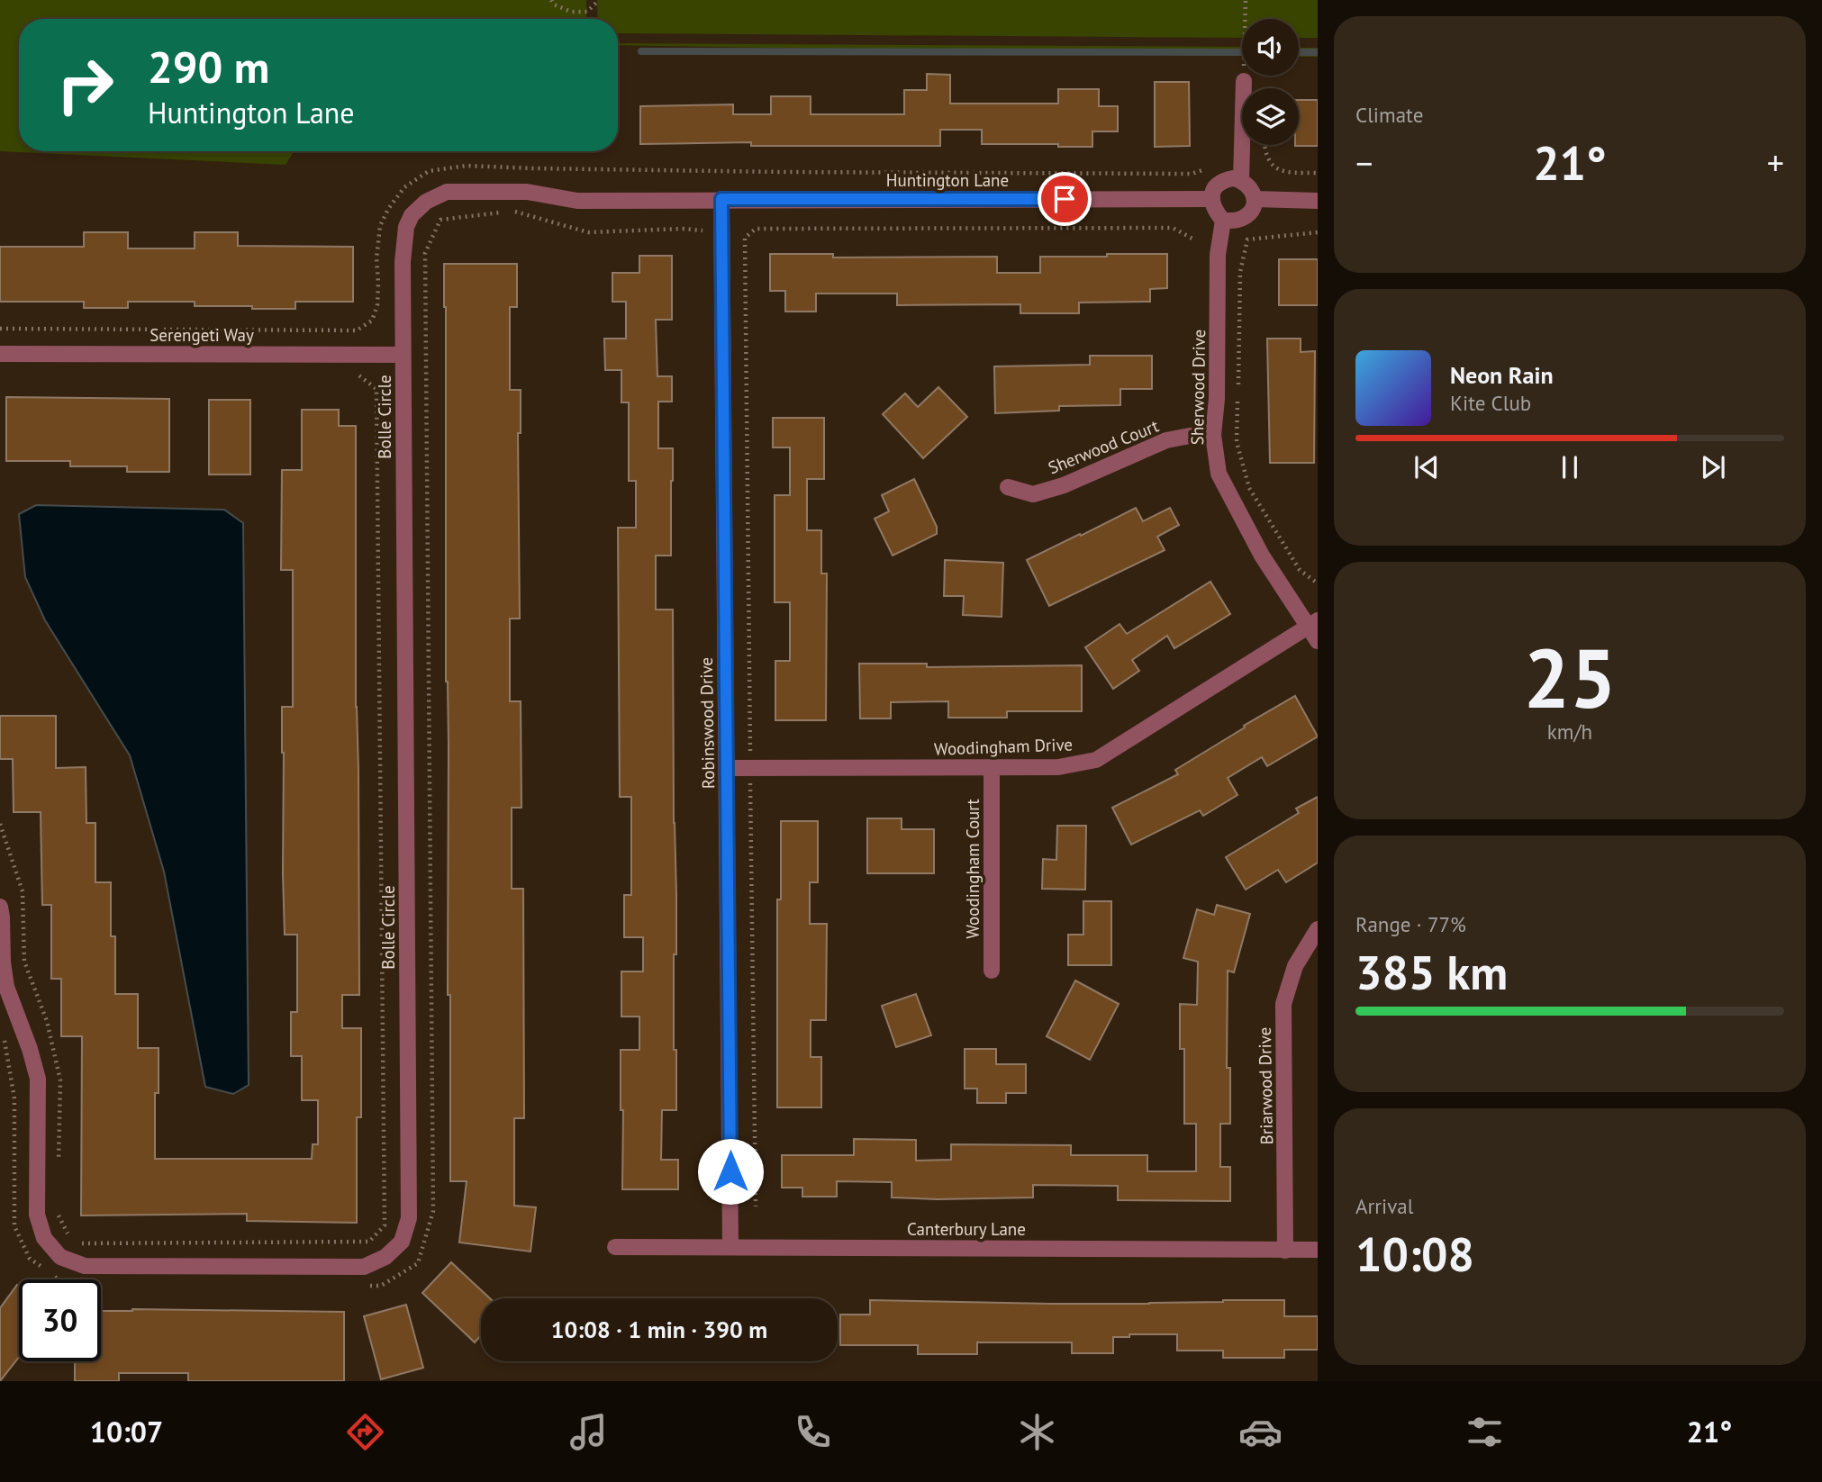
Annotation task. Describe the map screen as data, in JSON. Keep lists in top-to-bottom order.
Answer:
{
  "streets": {
    "street": [
      "Huntington Lane",
      "Serengeti Way",
      "Sherwood Drive",
      "Bolle Circle",
      "Sherwood Court",
      "Robinswood Drive",
      "Woodingham Drive",
      "Woodingham Court",
      "Briarwood Drive",
      "Canterbury Lane"
    ]
  },
  "crossings": [
    ["Huntington Lane", "Sherwood Drive"],
    ["Huntington Lane", "Bolle Circle"],
    ["Huntington Lane", "Robinswood Drive"],
    ["Serengeti Way", "Bolle Circle"],
    ["Sherwood Drive", "Sherwood Court"],
    ["Sherwood Drive", "Woodingham Drive"],
    ["Bolle Circle", "Robinswood Drive"],
    ["Robinswood Drive", "Woodingham Drive"],
    ["Robinswood Drive", "Canterbury Lane"],
    ["Woodingham Drive", "Woodingham Court"],
    ["Briarwood Drive", "Canterbury Lane"]
  ],
  "page": {
    "tile": [
      "Climate",
      ["25", "km/h"],
      ["Range · 77%", "385 km"],
      ["Arrival", "10:08"]
    ],
    "turn": ["290 m", "Huntington Lane"],
    "heat": ["−", "21°", "+"],
    "song": ["Neon Rain", "Kite Club"],
    "limit": "30",
    "trip": "10:08 · 1 min · 390 m",
    "tabs": ["10:07", "21°"]
  }
}
